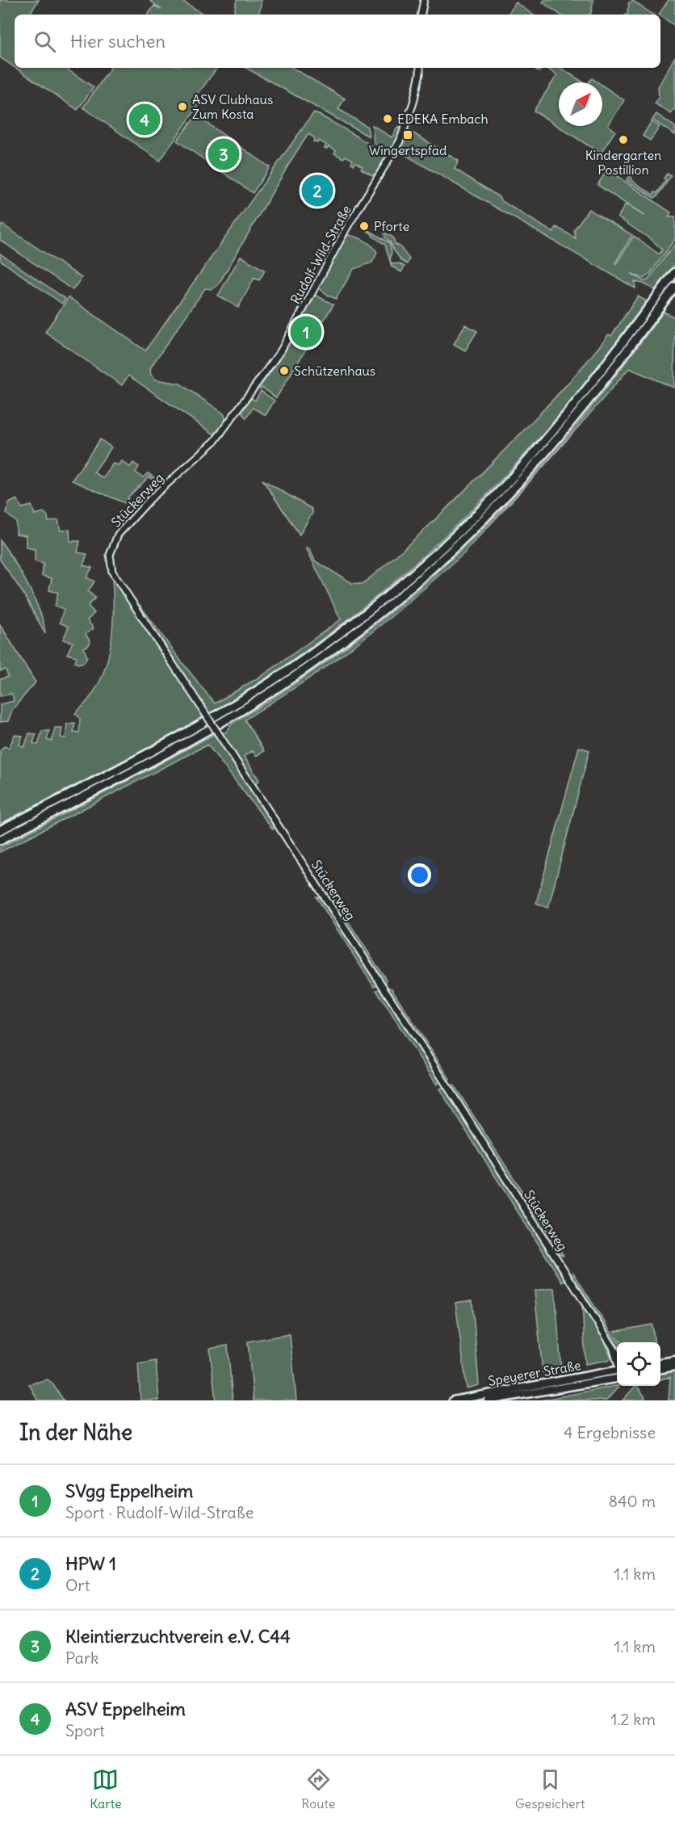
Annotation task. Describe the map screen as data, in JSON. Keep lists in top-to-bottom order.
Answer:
{
  "streets": {
    "main road": ["Speyerer Straße"],
    "street": ["Rudolf-Wild-Straße", "Stückerweg"]
  },
  "crossings": [
    ["Rudolf-Wild-Straße", "Stückerweg"]
  ],
  "places": {
    "other": [
      "ASV Clubhaus Zum Kosta",
      "EDEKA Embach",
      "Kindergarten Postillion",
      "Pforte",
      "Schützenhaus"
    ],
    "transit": ["Wingertspfad"]
  },
  "north": "top right",
  "page": {
    "search": "Hier suchen",
    "pins": [
      "4",
      "3",
      "2",
      "1"
    ],
    "heading": ["In der Nähe", "4 Ergebnisse"],
    "list": [
      {
        "mark": "1",
        "name": "SVgg Eppelheim",
        "note": "Sport · Rudolf-Wild-Straße",
        "value": "840 m"
      },
      {
        "mark": "2",
        "name": "HPW 1",
        "note": "Ort",
        "value": "1.1 km"
      },
      {
        "mark": "3",
        "name": "Kleintierzuchtverein e.V. C44",
        "note": "Park",
        "value": "1.1 km"
      },
      {
        "mark": "4",
        "name": "ASV Eppelheim",
        "note": "Sport",
        "value": "1.2 km"
      }
    ],
    "nav": ["Karte", "Route", "Gespeichert"]
  }
}
